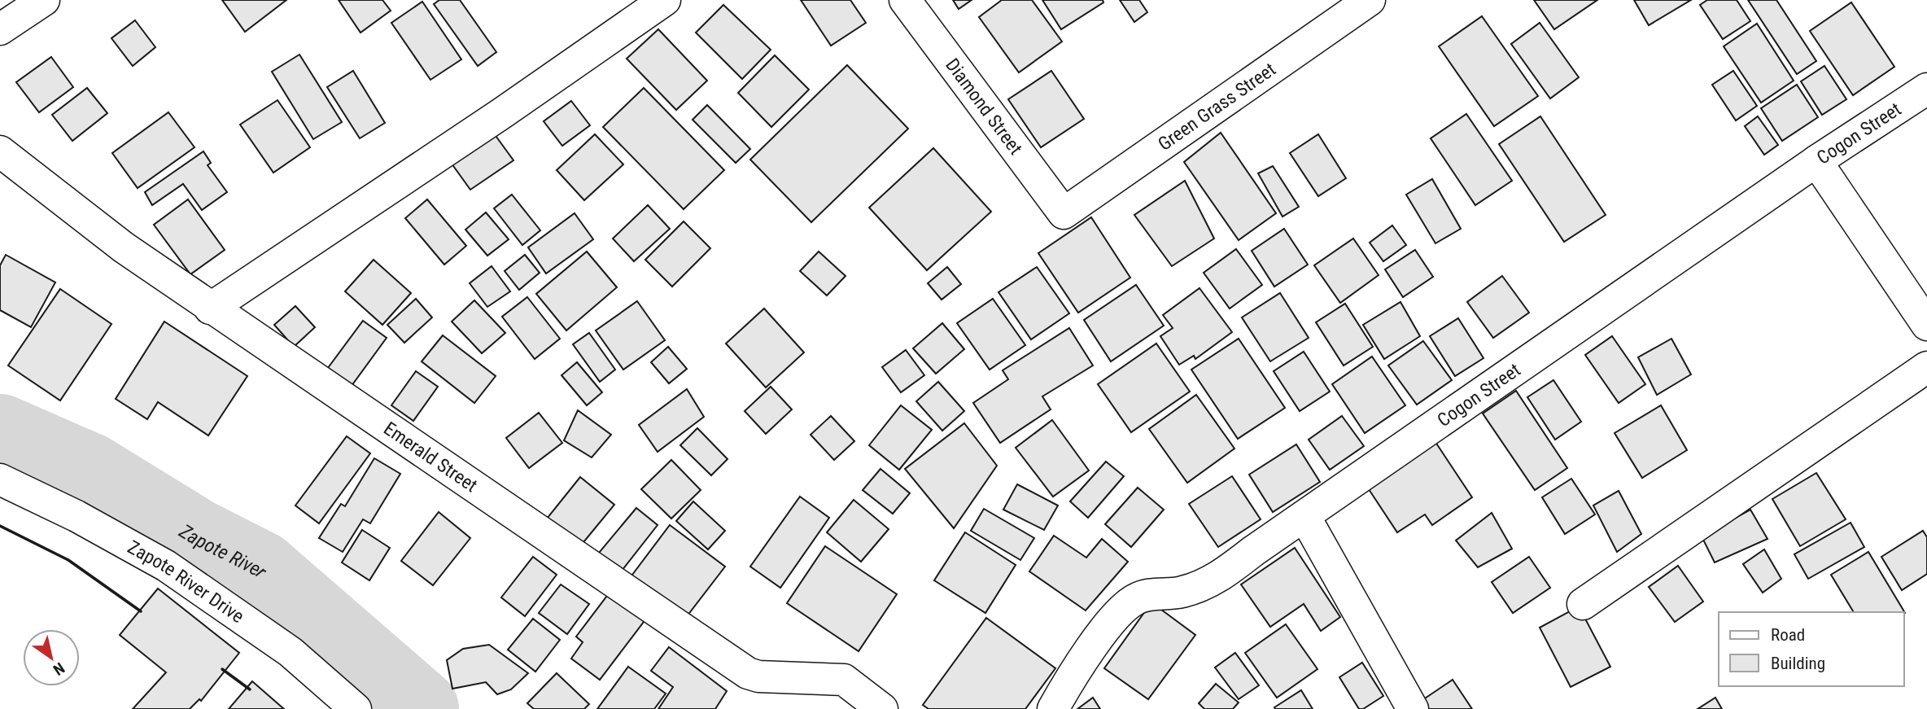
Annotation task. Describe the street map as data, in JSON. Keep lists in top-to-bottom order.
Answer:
{
  "streets": {
    "street": [
      "Diamond Street",
      "Green Grass Street",
      "Cogon Street",
      "Emerald Street",
      "Zapote River Drive"
    ]
  },
  "crossings": [
    ["Diamond Street", "Green Grass Street"]
  ],
  "water": ["Zapote River"],
  "legend": ["Road", "Building"],
  "north": "bottom right"
}
